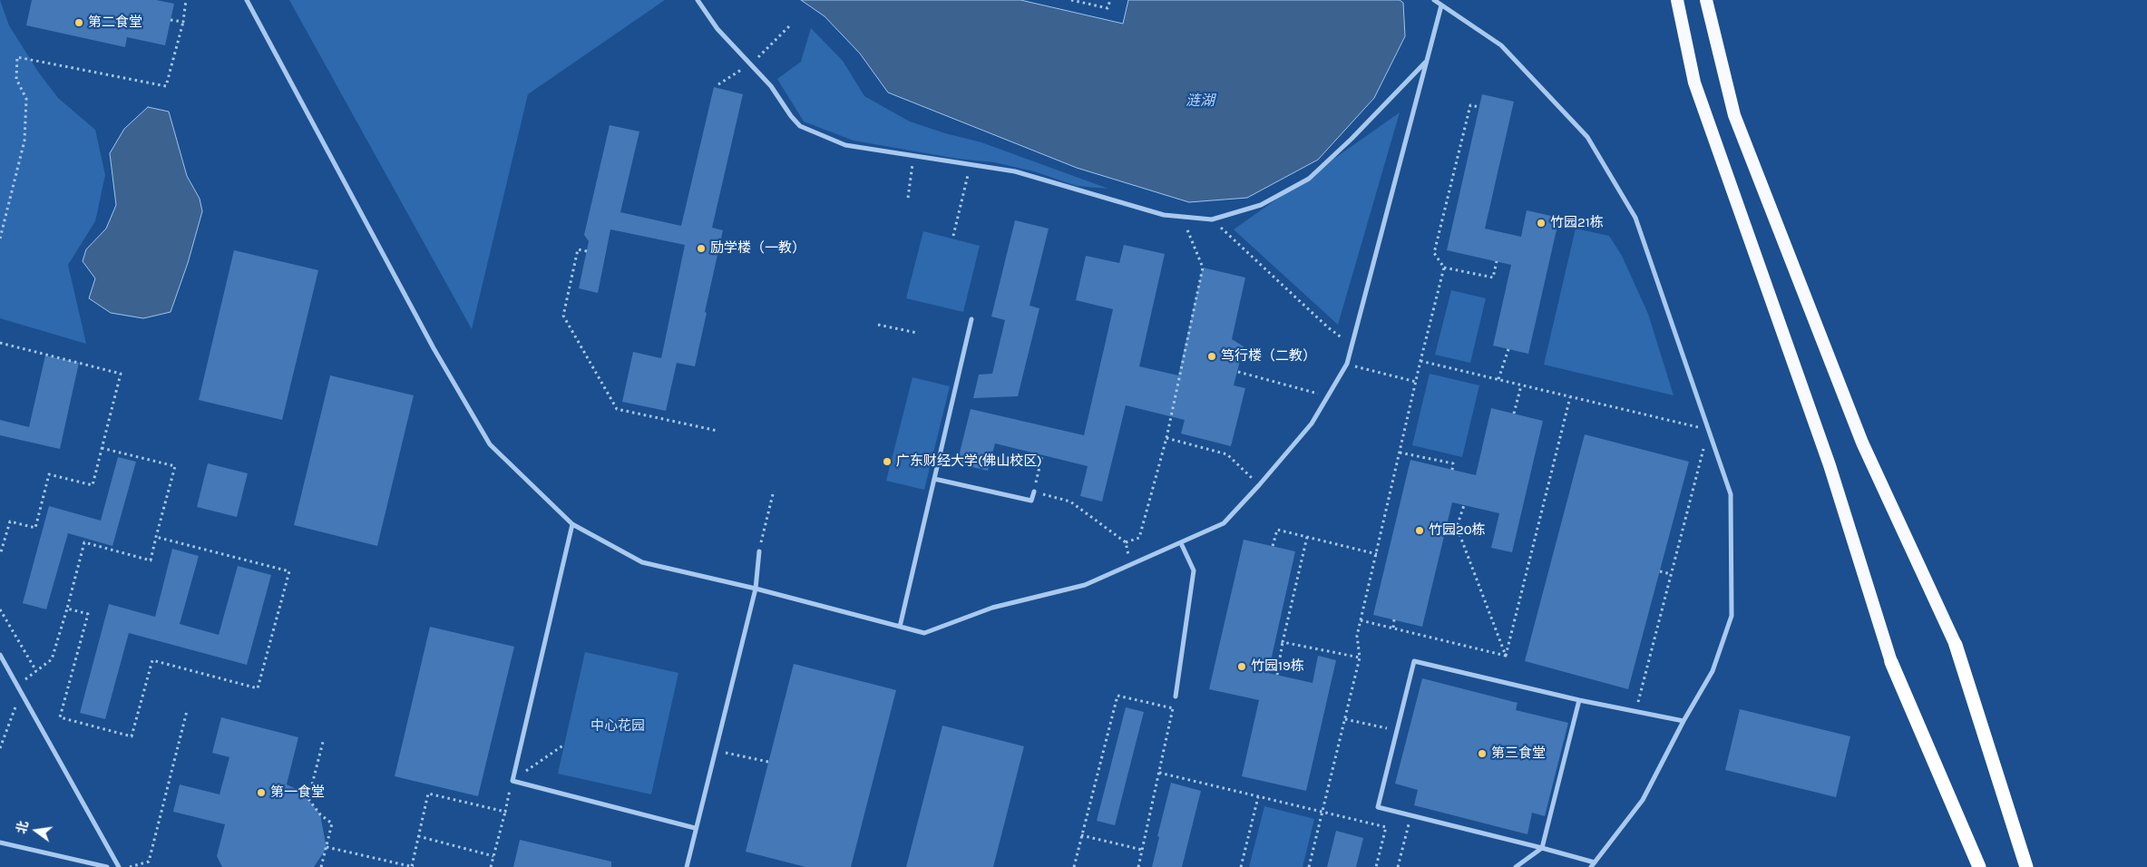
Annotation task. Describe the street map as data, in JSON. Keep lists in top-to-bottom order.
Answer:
{
  "water": ["涟湖"],
  "parks": ["中心花园"],
  "places": [
    "第二食堂",
    "竹园21栋",
    "励学楼（一教）",
    "笃行楼（二教）",
    "广东财经大学(佛山校区)",
    "竹园20栋",
    "竹园19栋",
    "第三食堂",
    "第一食堂"
  ],
  "north": "left"
}
